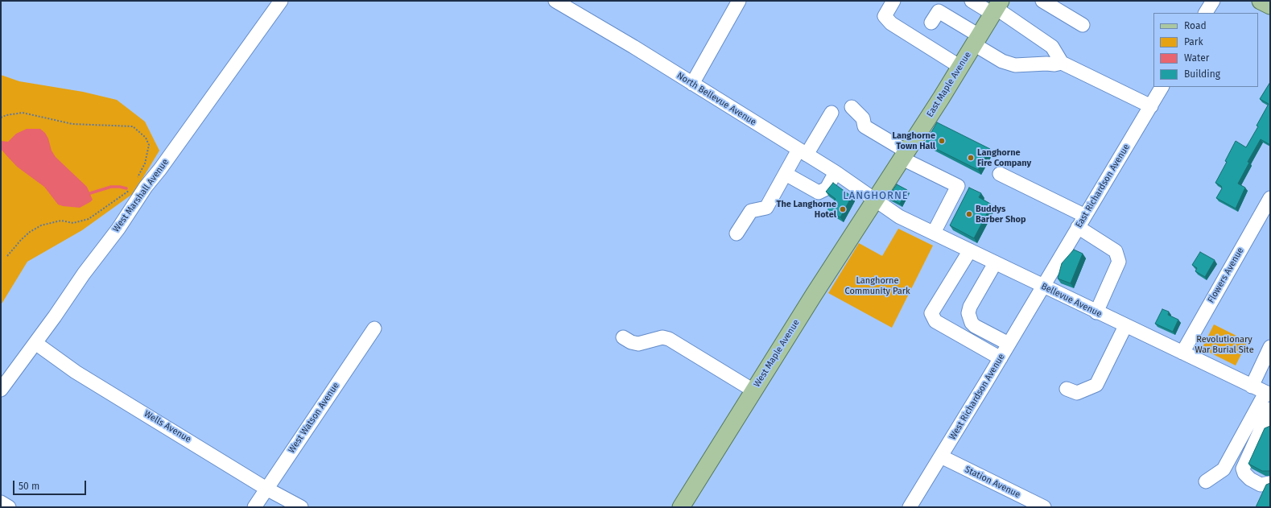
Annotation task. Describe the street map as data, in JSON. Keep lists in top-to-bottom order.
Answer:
{
  "streets": {
    "main road": ["East Maple Avenue", "West Maple Avenue"],
    "street": [
      "North Bellevue Avenue",
      "East Richardson Avenue",
      "West Marshall Avenue",
      "Flowers Avenue",
      "Bellevue Avenue",
      "West Richardson Avenue",
      "West Watson Avenue",
      "Wells Avenue",
      "Station Avenue"
    ]
  },
  "crossings": [
    ["East Maple Avenue", "North Bellevue Avenue"],
    ["East Maple Avenue", "Bellevue Avenue"],
    ["East Maple Avenue", "West Maple Avenue"],
    ["North Bellevue Avenue", "Bellevue Avenue"],
    ["North Bellevue Avenue", "West Maple Avenue"],
    ["East Richardson Avenue", "Bellevue Avenue"],
    ["East Richardson Avenue", "West Richardson Avenue"],
    ["West Marshall Avenue", "Wells Avenue"],
    ["Flowers Avenue", "Bellevue Avenue"],
    ["Bellevue Avenue", "West Maple Avenue"],
    ["Bellevue Avenue", "West Richardson Avenue"],
    ["West Richardson Avenue", "Station Avenue"],
    ["West Watson Avenue", "Wells Avenue"]
  ],
  "districts": ["LANGHORNE"],
  "parks": ["Langhorne Community Park", "Revolutionary War Burial Site"],
  "places": [
    "Langhorne Town Hall",
    "Langhorne Fire Company",
    "The Langhorne Hotel",
    "Buddys Barber Shop"
  ],
  "legend": [
    "Road",
    "Park",
    "Water",
    "Building"
  ],
  "scale_bar": "50 m"
}
